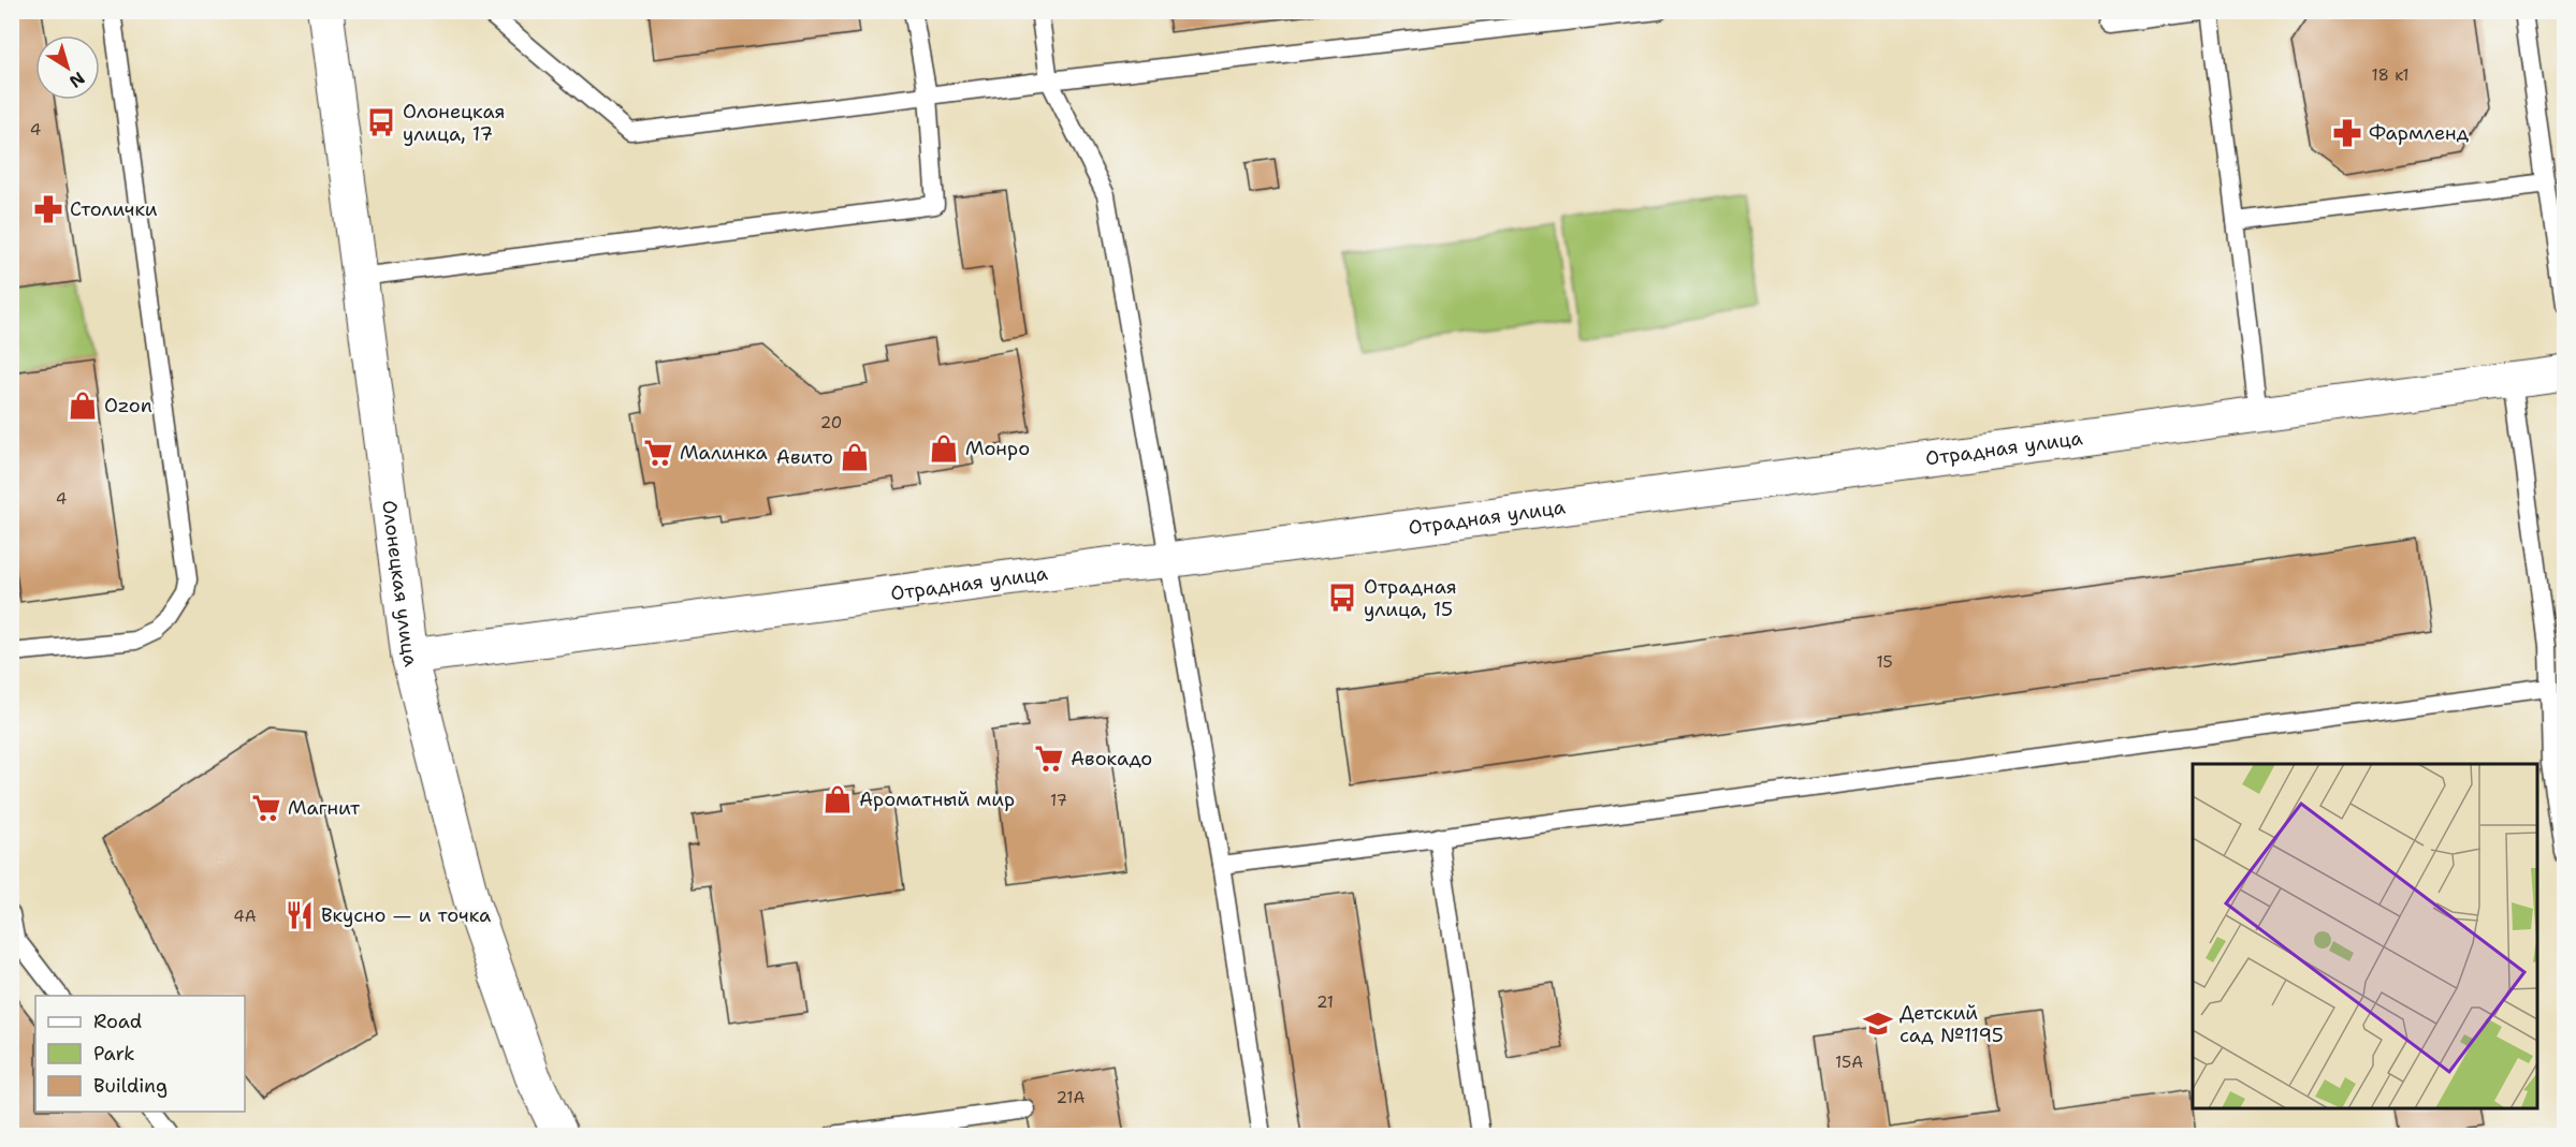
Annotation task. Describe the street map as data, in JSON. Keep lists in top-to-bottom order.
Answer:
{
  "streets": {
    "street": ["Отрадная улица", "Олонецкая улица"]
  },
  "crossings": [
    ["Отрадная улица", "Олонецкая улица"]
  ],
  "places": {
    "bus stop": ["Олонецкая улица, 17", "Отрадная улица, 15"],
    "pharmacy": ["Фармленд", "Столички"],
    "shop": [
      "Ozon",
      "Монро",
      "Авито",
      "Ароматный мир"
    ],
    "supermarket": ["Малинка", "Авокадо", "Магнит"],
    "restaurant": ["Вкусно — и точка"],
    "school or university": ["Детский сад №1195"]
  },
  "house_numbers": [
    "18 к1",
    "4",
    "20",
    "4",
    "15",
    "17",
    "4А",
    "21",
    "15А",
    "21А"
  ],
  "legend": ["Road", "Park", "Building"],
  "north": "bottom right"
}
